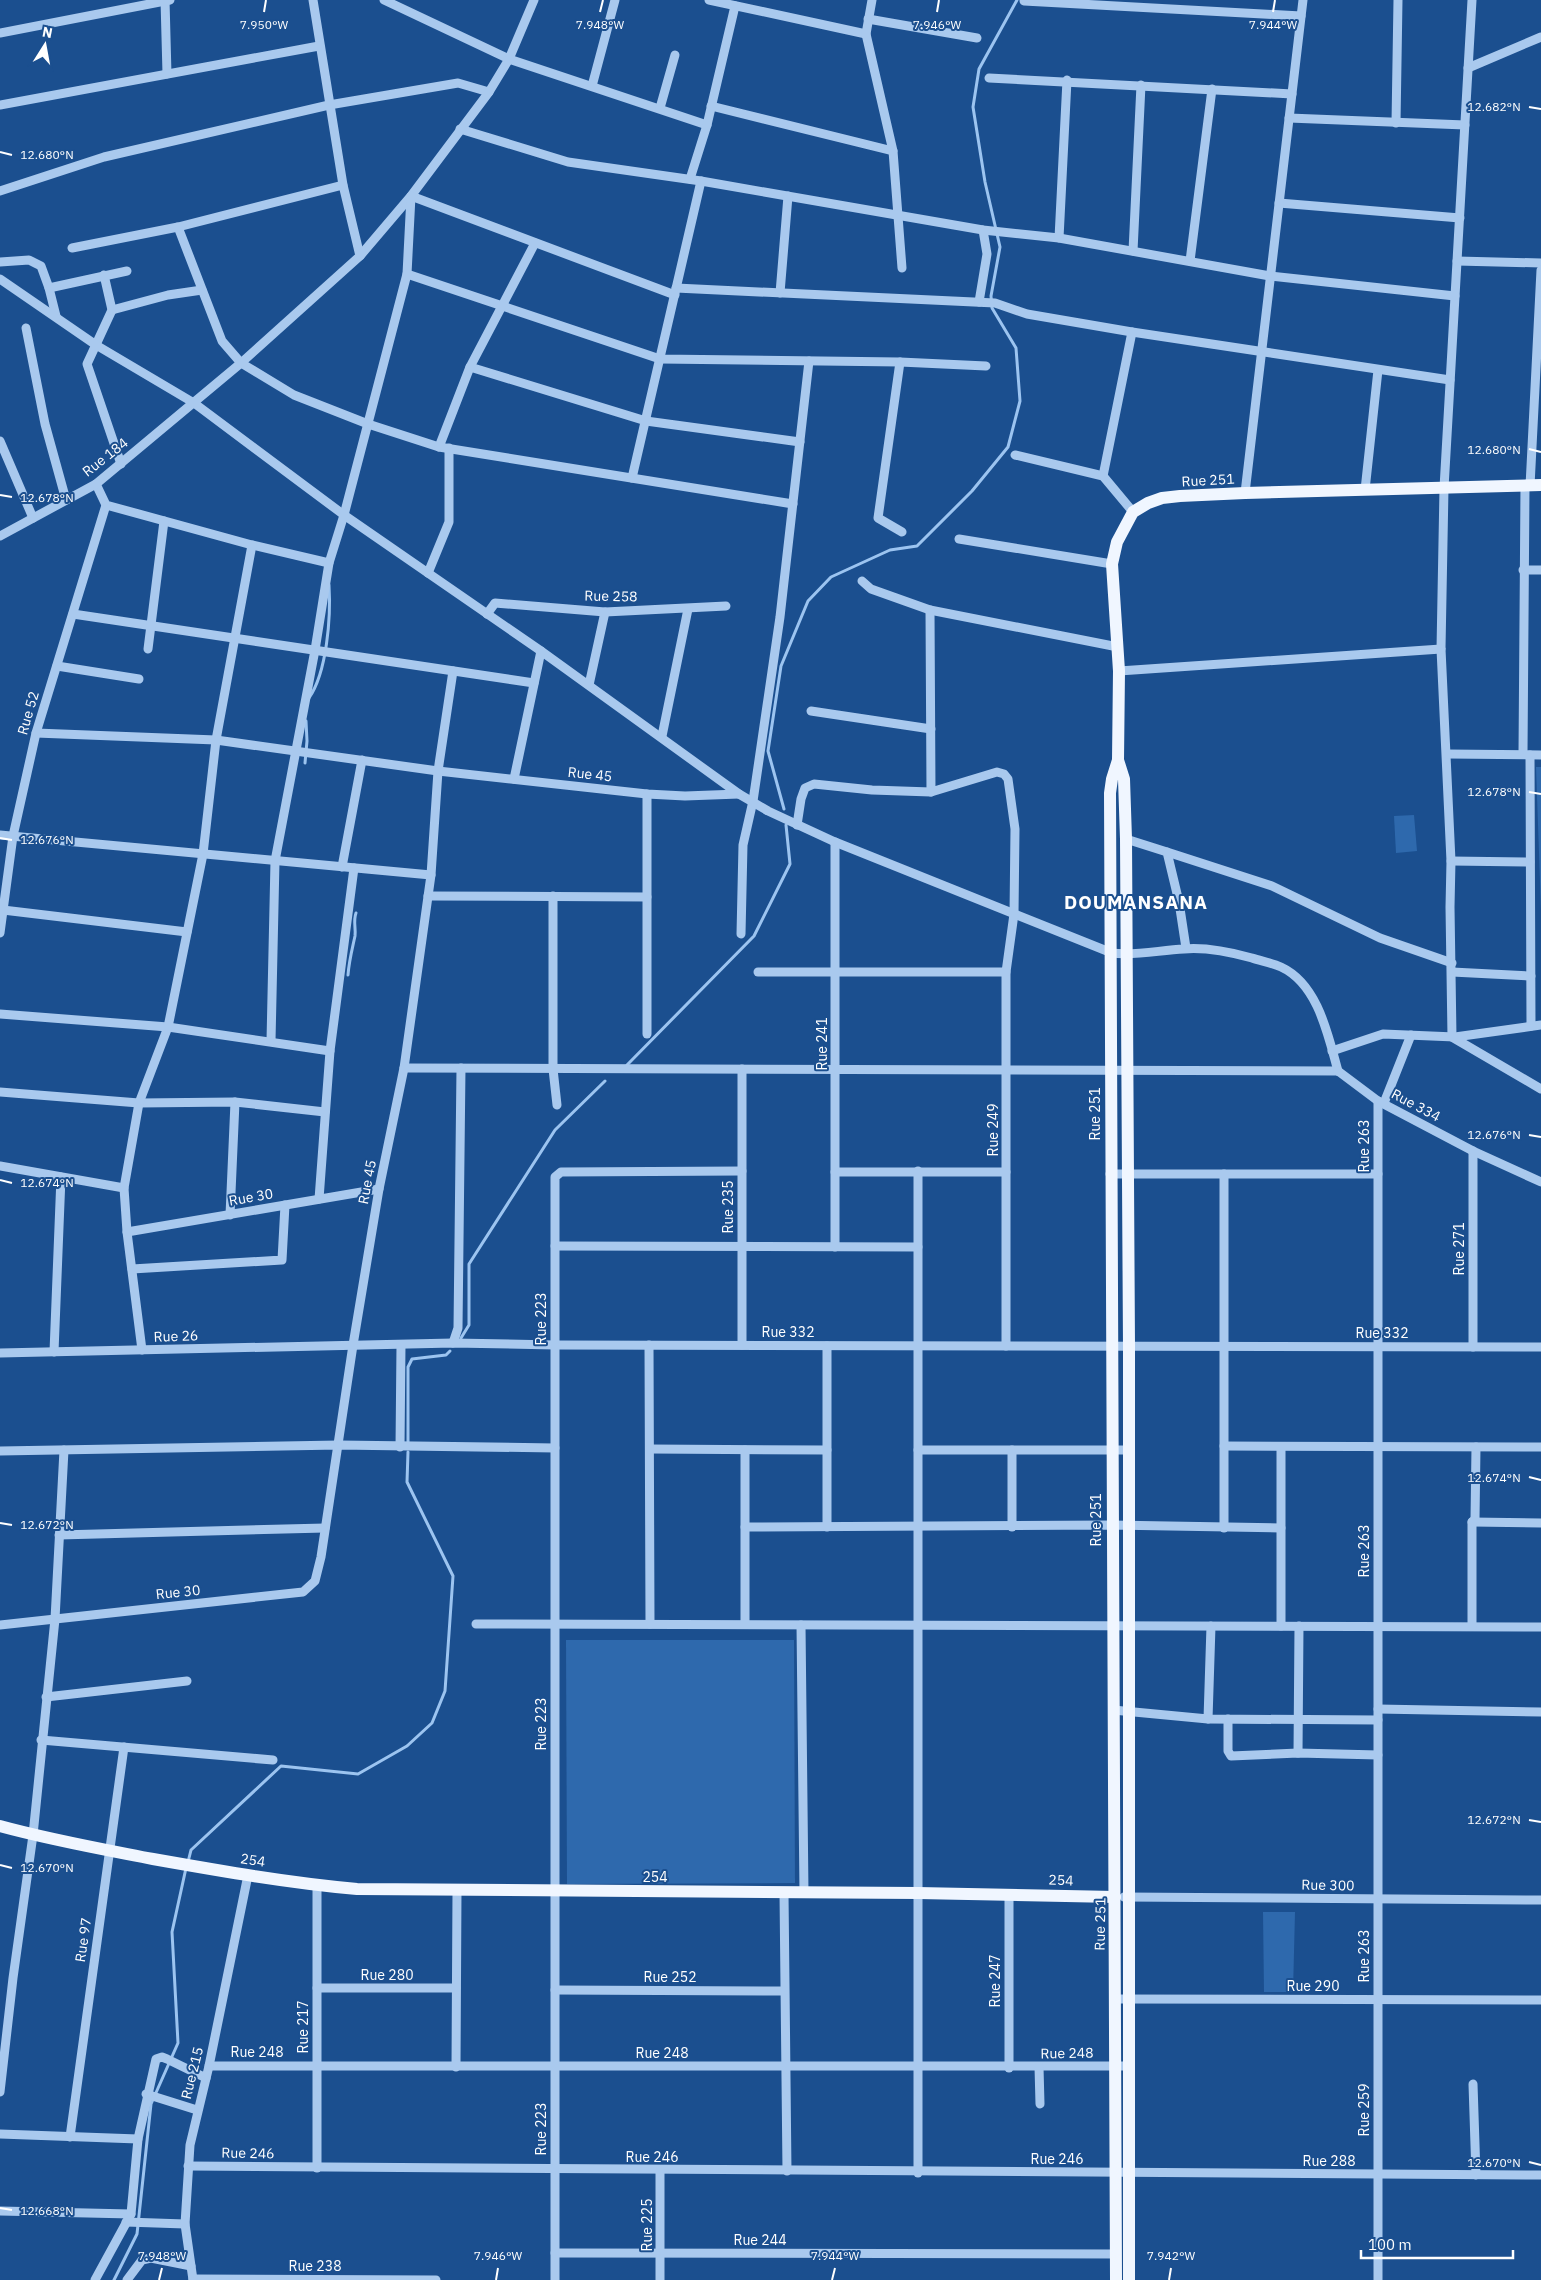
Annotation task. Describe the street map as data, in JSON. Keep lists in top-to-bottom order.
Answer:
{
  "streets": {
    "main road": ["Rue 251", "254"],
    "street": [
      "Rue 184",
      "Rue 258",
      "Rue 52",
      "Rue 45",
      "Rue 241",
      "Rue 334",
      "Rue 249",
      "Rue 263",
      "Rue 30",
      "Rue 235",
      "Rue 271",
      "Rue 223",
      "Rue 332",
      "Rue 26",
      "Rue 300",
      "Rue 97",
      "Rue 280",
      "Rue 252",
      "Rue 247",
      "Rue 290",
      "Rue 217",
      "Rue 248",
      "Rue 215",
      "Rue 259",
      "Rue 246",
      "Rue 288",
      "Rue 225",
      "Rue 244",
      "Rue 238"
    ]
  },
  "crossings": [
    ["Rue 251", "Rue 332"],
    ["Rue 251", "254"],
    ["Rue 251", "Rue 300"],
    ["Rue 251", "Rue 290"],
    ["Rue 251", "Rue 248"],
    ["Rue 251", "Rue 246"],
    ["Rue 251", "Rue 288"],
    ["Rue 251", "Rue 244"],
    ["Rue 45", "Rue 30"],
    ["Rue 45", "Rue 332"],
    ["Rue 45", "Rue 26"],
    ["Rue 334", "Rue 263"],
    ["Rue 334", "Rue 271"],
    ["Rue 249", "Rue 332"],
    ["Rue 263", "Rue 332"],
    ["Rue 263", "Rue 300"],
    ["Rue 263", "Rue 290"],
    ["Rue 263", "Rue 259"],
    ["Rue 235", "Rue 223"],
    ["Rue 235", "Rue 332"],
    ["Rue 271", "Rue 332"],
    ["Rue 223", "Rue 332"],
    ["Rue 223", "254"],
    ["Rue 223", "Rue 252"],
    ["Rue 223", "Rue 248"],
    ["Rue 223", "Rue 246"],
    ["Rue 223", "Rue 244"],
    ["Rue 332", "Rue 26"],
    ["254", "Rue 300"],
    ["254", "Rue 97"],
    ["254", "Rue 247"],
    ["254", "Rue 217"],
    ["254", "Rue 215"],
    ["Rue 280", "Rue 217"],
    ["Rue 247", "Rue 248"],
    ["Rue 290", "Rue 259"],
    ["Rue 217", "Rue 248"],
    ["Rue 217", "Rue 246"],
    ["Rue 248", "Rue 215"],
    ["Rue 215", "Rue 246"],
    ["Rue 215", "Rue 238"],
    ["Rue 259", "Rue 288"],
    ["Rue 246", "Rue 288"],
    ["Rue 246", "Rue 225"],
    ["Rue 225", "Rue 244"]
  ],
  "districts": ["DOUMANSANA"],
  "scale_bar": "100 m",
  "north": "top",
  "coordinates": [
    "7.950°W",
    "7.948°W",
    "7.946°W",
    "7.944°W",
    "12.682°N",
    "12.680°N",
    "12.678°N",
    "12.676°N",
    "12.674°N",
    "12.672°N",
    "12.670°N",
    "12.668°N",
    "7.942°W"
  ]
}
